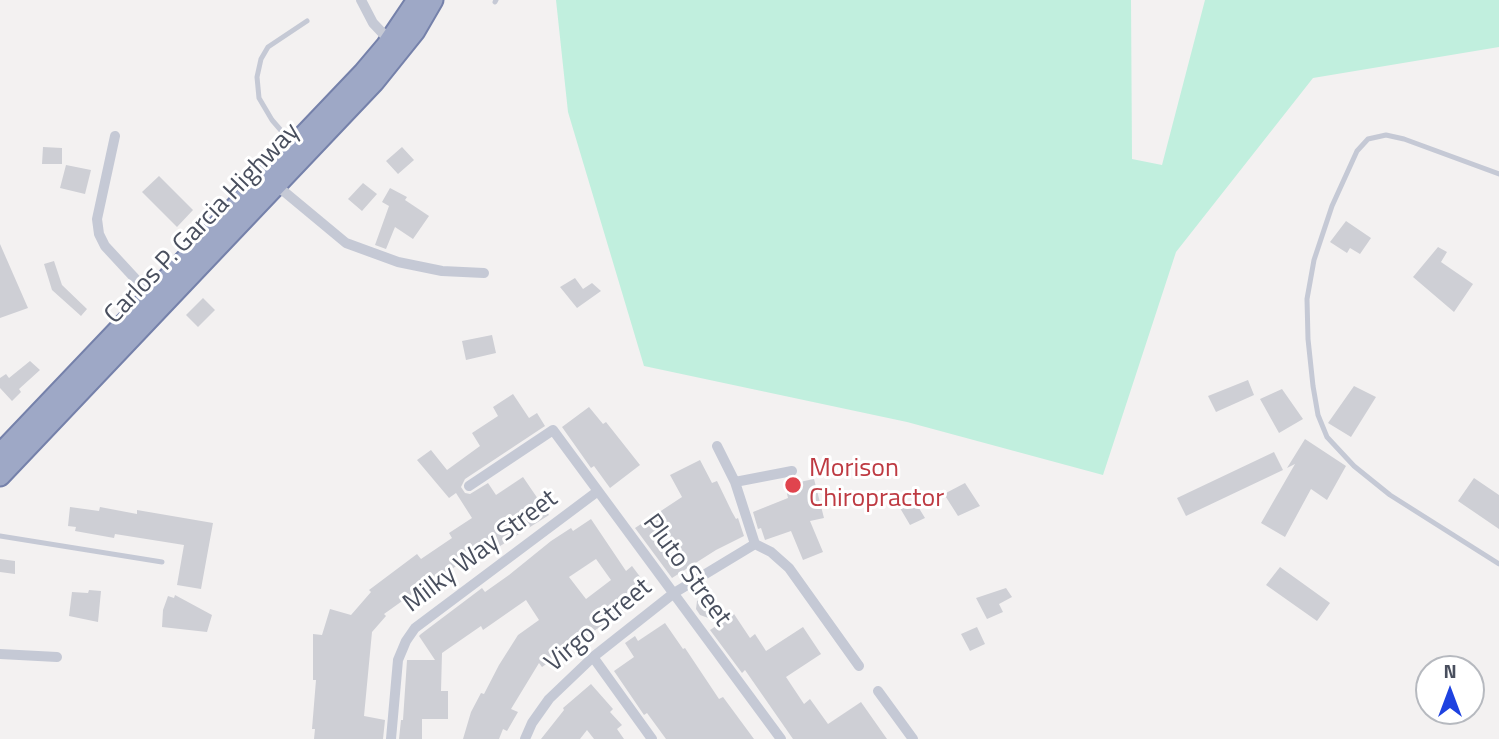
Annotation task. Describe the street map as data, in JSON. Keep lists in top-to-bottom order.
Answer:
{
  "streets": {
    "highway": ["Carlos P. Garcia Highway"],
    "street": ["Milky Way Street", "Pluto Street", "Virgo Street"]
  },
  "crossings": [
    ["Milky Way Street", "Pluto Street"],
    ["Pluto Street", "Virgo Street"]
  ],
  "places": ["Morison Chiropractor"],
  "north": "top"
}
